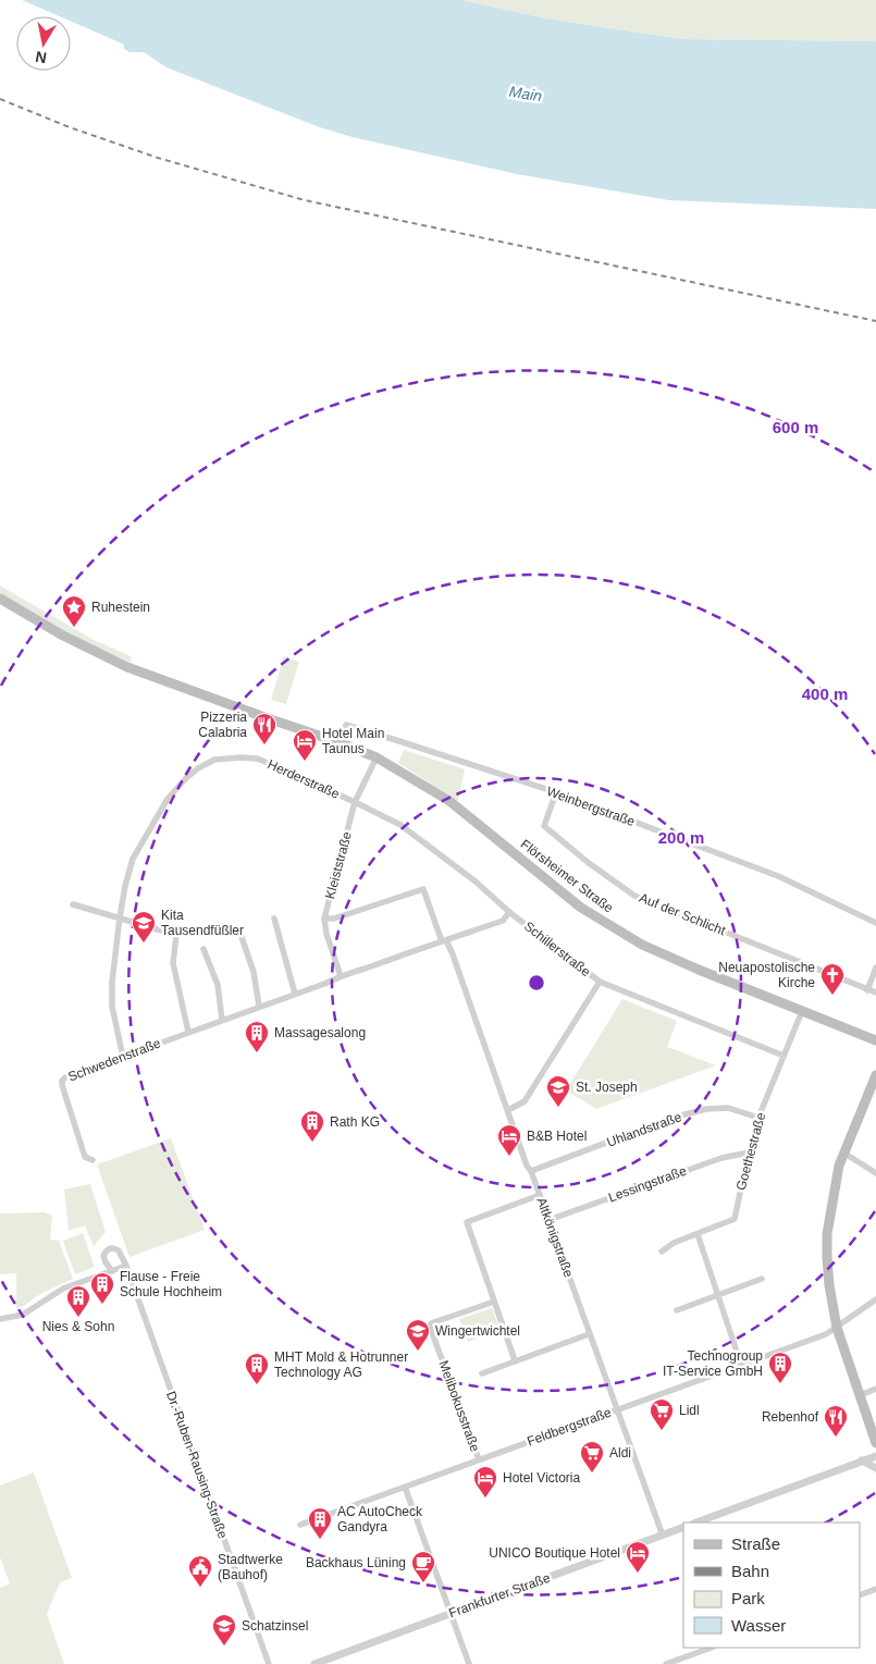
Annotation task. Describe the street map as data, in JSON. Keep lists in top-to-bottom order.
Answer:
{
  "streets": {
    "main road": ["Flörsheimer Straße"],
    "street": [
      "Herderstraße",
      "Weinbergstraße",
      "Kleiststraße",
      "Auf der Schlicht",
      "Schillerstraße",
      "Schwedenstraße",
      "Uhlandstraße",
      "Goethestraße",
      "Lessingstraße",
      "Altkönigstraße",
      "Melibokusstraße",
      "Feldbergstraße",
      "Dr.-Ruben-Rausing-Straße",
      "Frankfurter Straße"
    ]
  },
  "crossings": [
    ["Herderstraße", "Kleiststraße"],
    ["Herderstraße", "Schillerstraße"],
    ["Herderstraße", "Schwedenstraße"],
    ["Weinbergstraße", "Flörsheimer Straße"],
    ["Weinbergstraße", "Auf der Schlicht"],
    ["Kleiststraße", "Flörsheimer Straße"],
    ["Kleiststraße", "Schillerstraße"],
    ["Kleiststraße", "Schwedenstraße"],
    ["Flörsheimer Straße", "Goethestraße"],
    ["Schillerstraße", "Schwedenstraße"],
    ["Schillerstraße", "Goethestraße"],
    ["Schwedenstraße", "Altkönigstraße"],
    ["Uhlandstraße", "Goethestraße"],
    ["Uhlandstraße", "Altkönigstraße"],
    ["Goethestraße", "Lessingstraße"],
    ["Lessingstraße", "Altkönigstraße"],
    ["Altkönigstraße", "Feldbergstraße"],
    ["Altkönigstraße", "Frankfurter Straße"],
    ["Melibokusstraße", "Feldbergstraße"]
  ],
  "water": ["Main"],
  "places": {
    "place": ["Ruhestein"],
    "restaurant": ["Pizzeria Calabria", "Rebenhof"],
    "hotel": [
      "Hotel Main Taunus",
      "B&B Hotel",
      "Hotel Victoria",
      "UNICO Boutique Hotel"
    ],
    "school or university": [
      "Kita Tausendfüßler",
      "St. Joseph",
      "Wingertwichtel",
      "Schatzinsel"
    ],
    "church": ["Neuapostolische Kirche"],
    "building": [
      "Massagesalong",
      "Rath KG",
      "Flause - Freie Schule Hochheim",
      "Nies & Sohn",
      "Technogroup IT-Service GmbH",
      "MHT Mold & Hotrunner Technology AG",
      "AC AutoCheck Gandyra"
    ],
    "supermarket": ["Lidl", "Aldi"],
    "cafe": ["Backhaus Lüning"],
    "public building": ["Stadtwerke (Bauhof)"]
  },
  "legend": [
    "Straße",
    "Bahn",
    "Park",
    "Wasser"
  ],
  "north": "bottom",
  "rings": ["600 m", "400 m", "200 m"]
}
